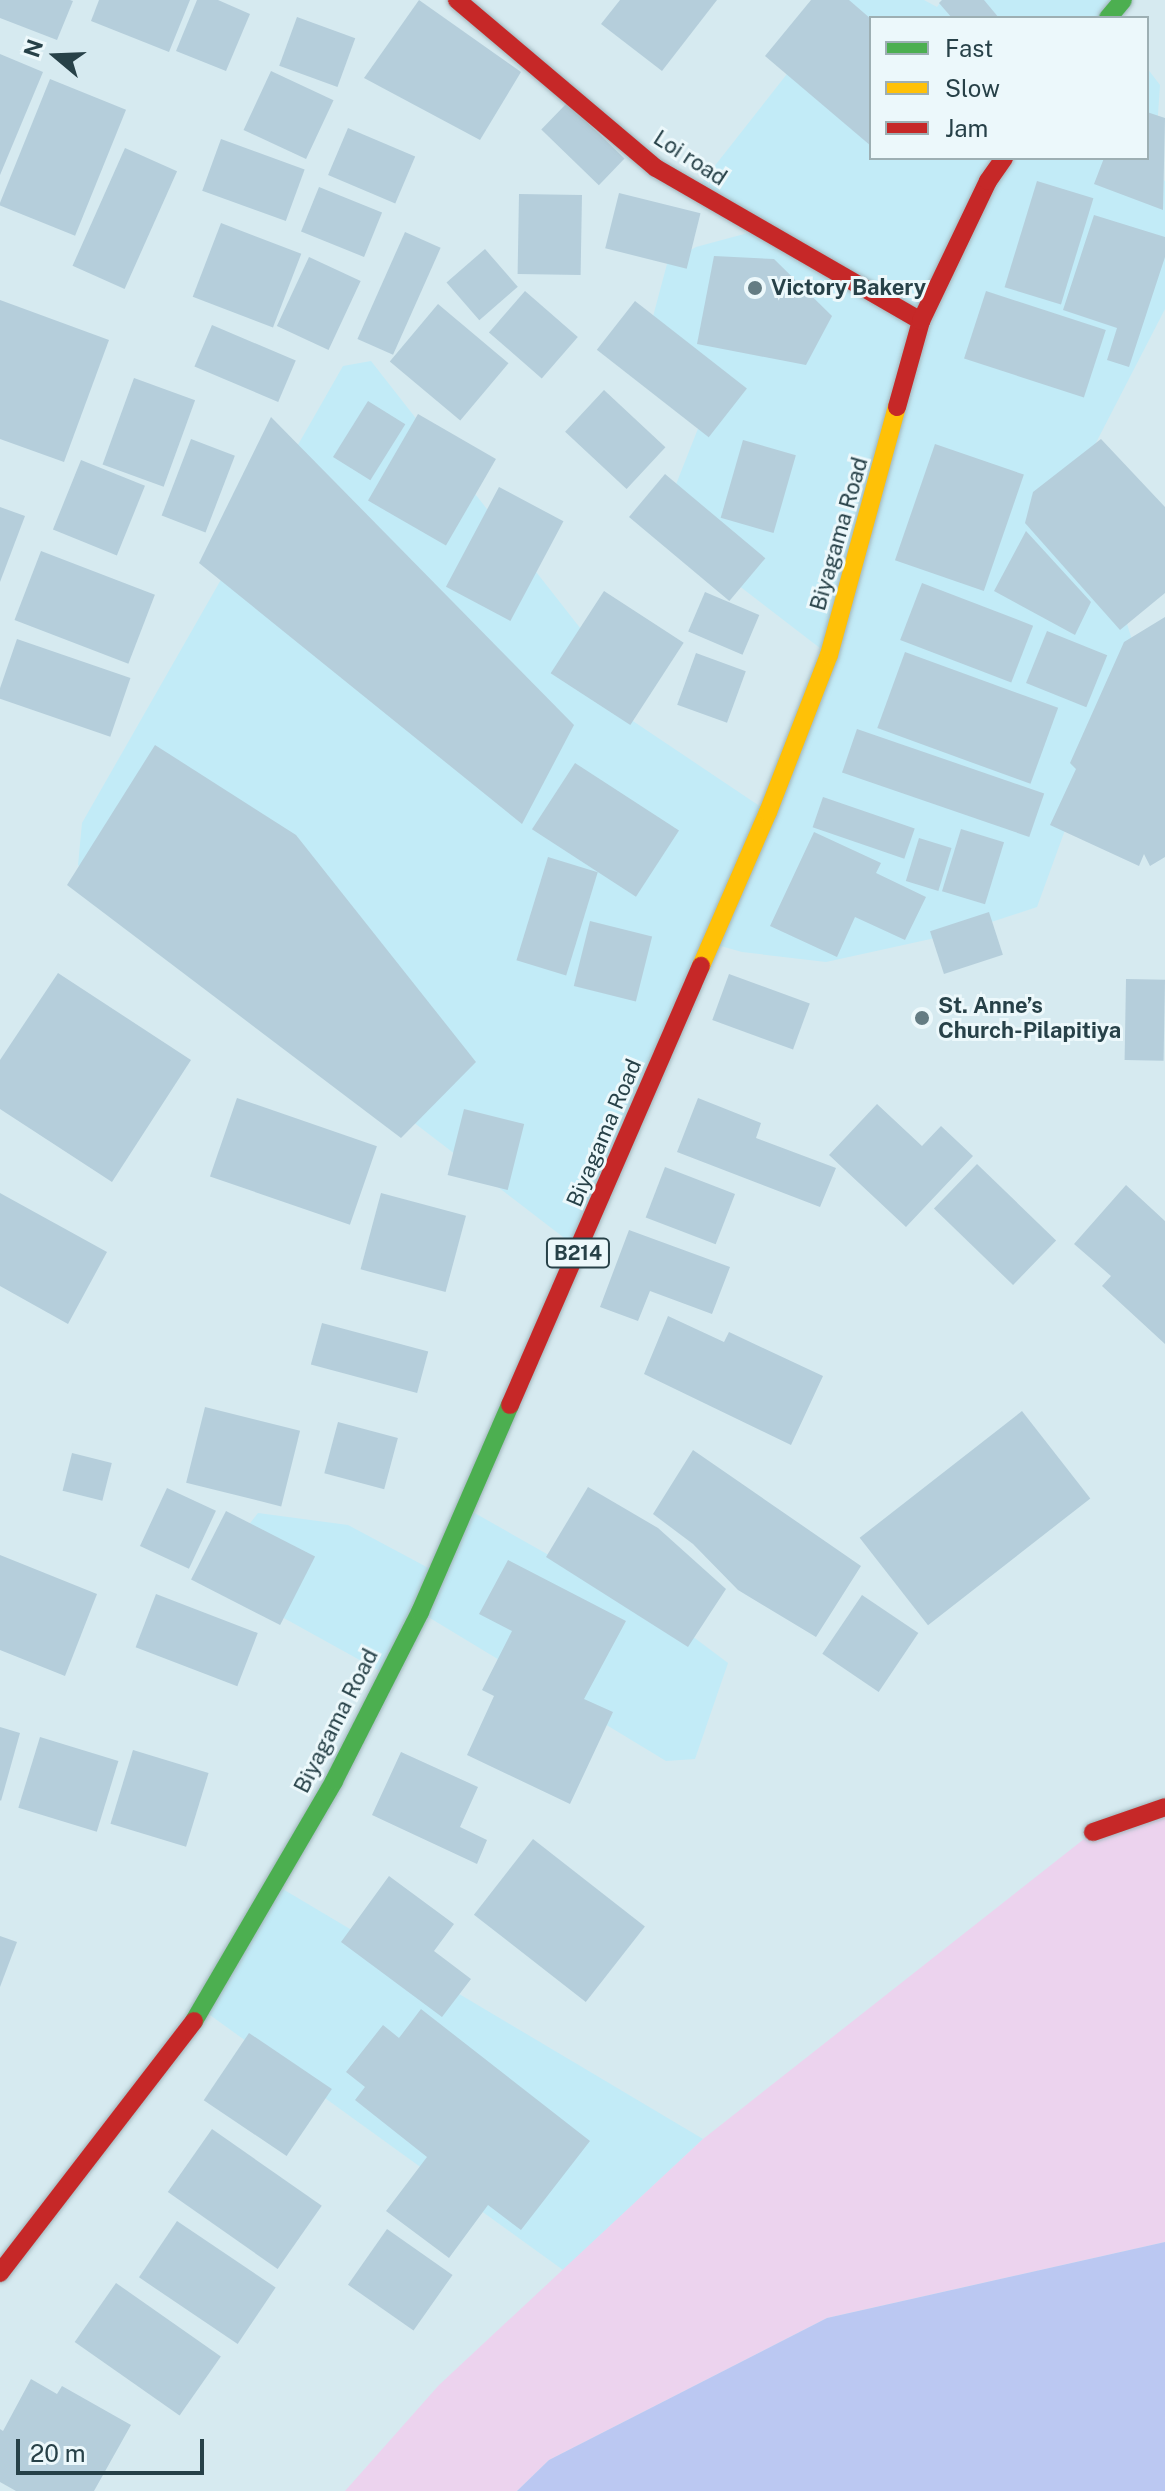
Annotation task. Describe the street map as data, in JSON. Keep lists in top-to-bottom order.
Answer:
{
  "streets": {
    "main road": ["Loi road", "Biyagama Road", "B214"]
  },
  "crossings": [
    ["Loi road", "Biyagama Road"]
  ],
  "places": ["Victory Bakery", "St. Anne’s Church-Pilapitiya"],
  "legend": ["Fast", "Slow", "Jam"],
  "scale_bar": "20 m",
  "north": "left"
}
